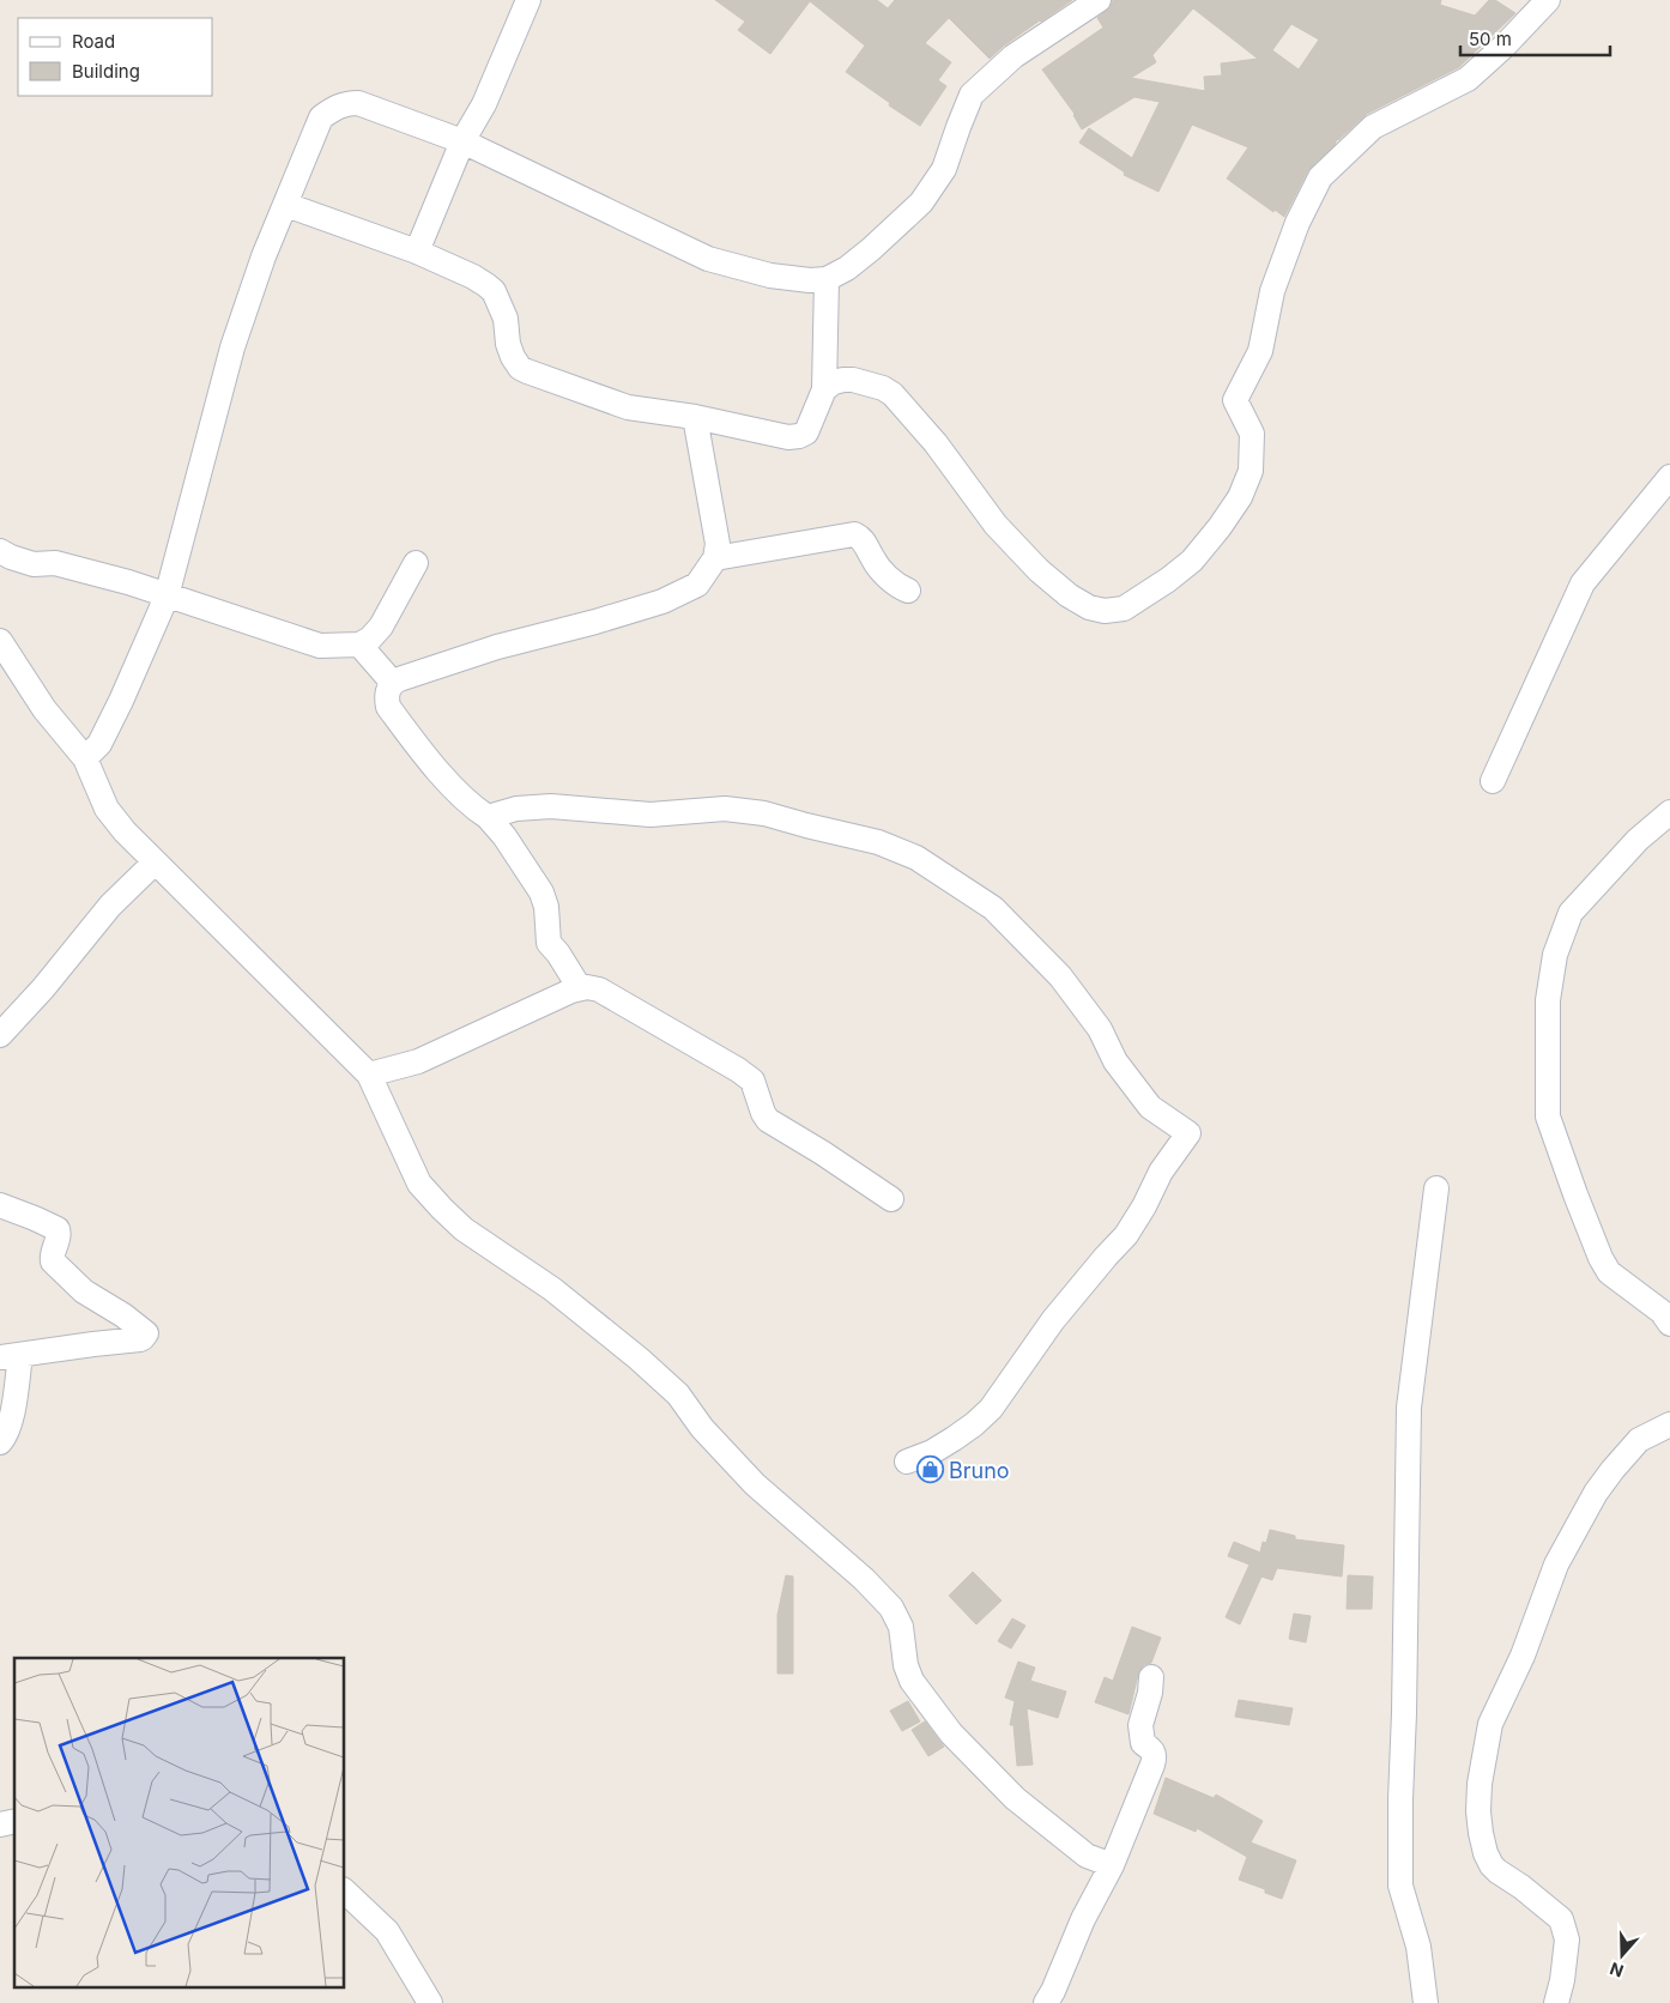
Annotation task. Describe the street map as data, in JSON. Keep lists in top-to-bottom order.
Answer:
{
  "places": {
    "shop": ["Bruno"]
  },
  "legend": ["Road", "Building"],
  "scale_bar": "50 m",
  "north": "bottom"
}
